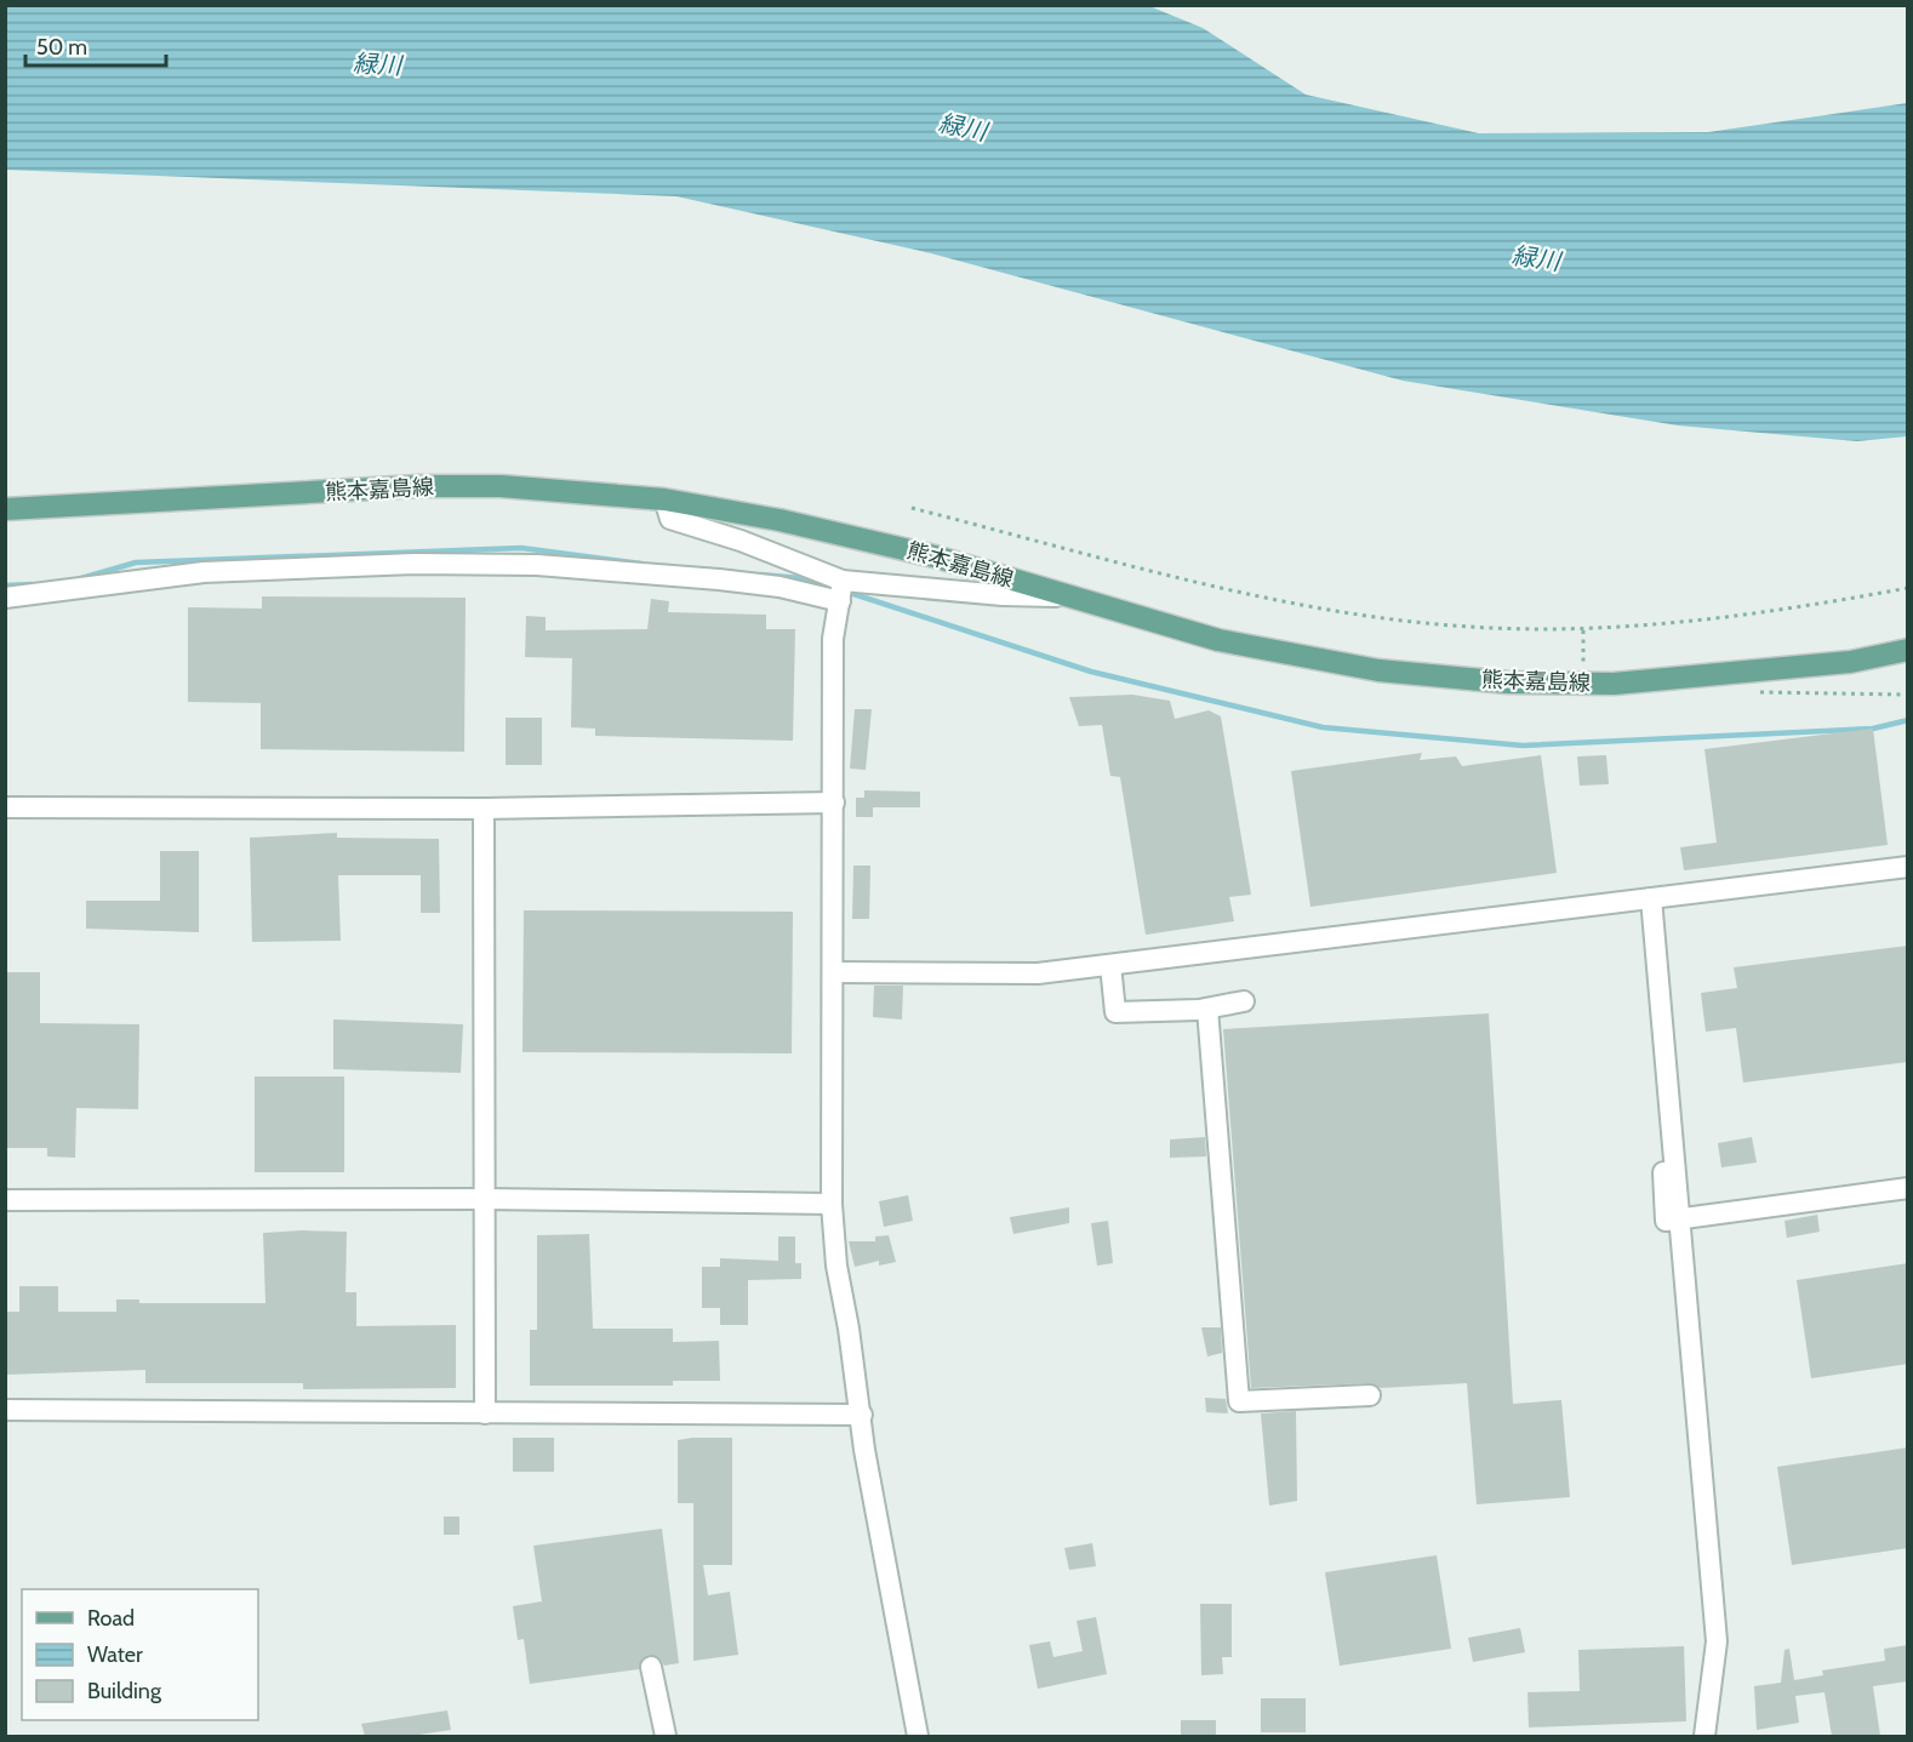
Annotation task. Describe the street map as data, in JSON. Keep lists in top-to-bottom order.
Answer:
{
  "streets": {
    "main road": ["熊本嘉島線"]
  },
  "water": ["緑川"],
  "legend": ["Road", "Water", "Building"],
  "scale_bar": "50 m"
}
